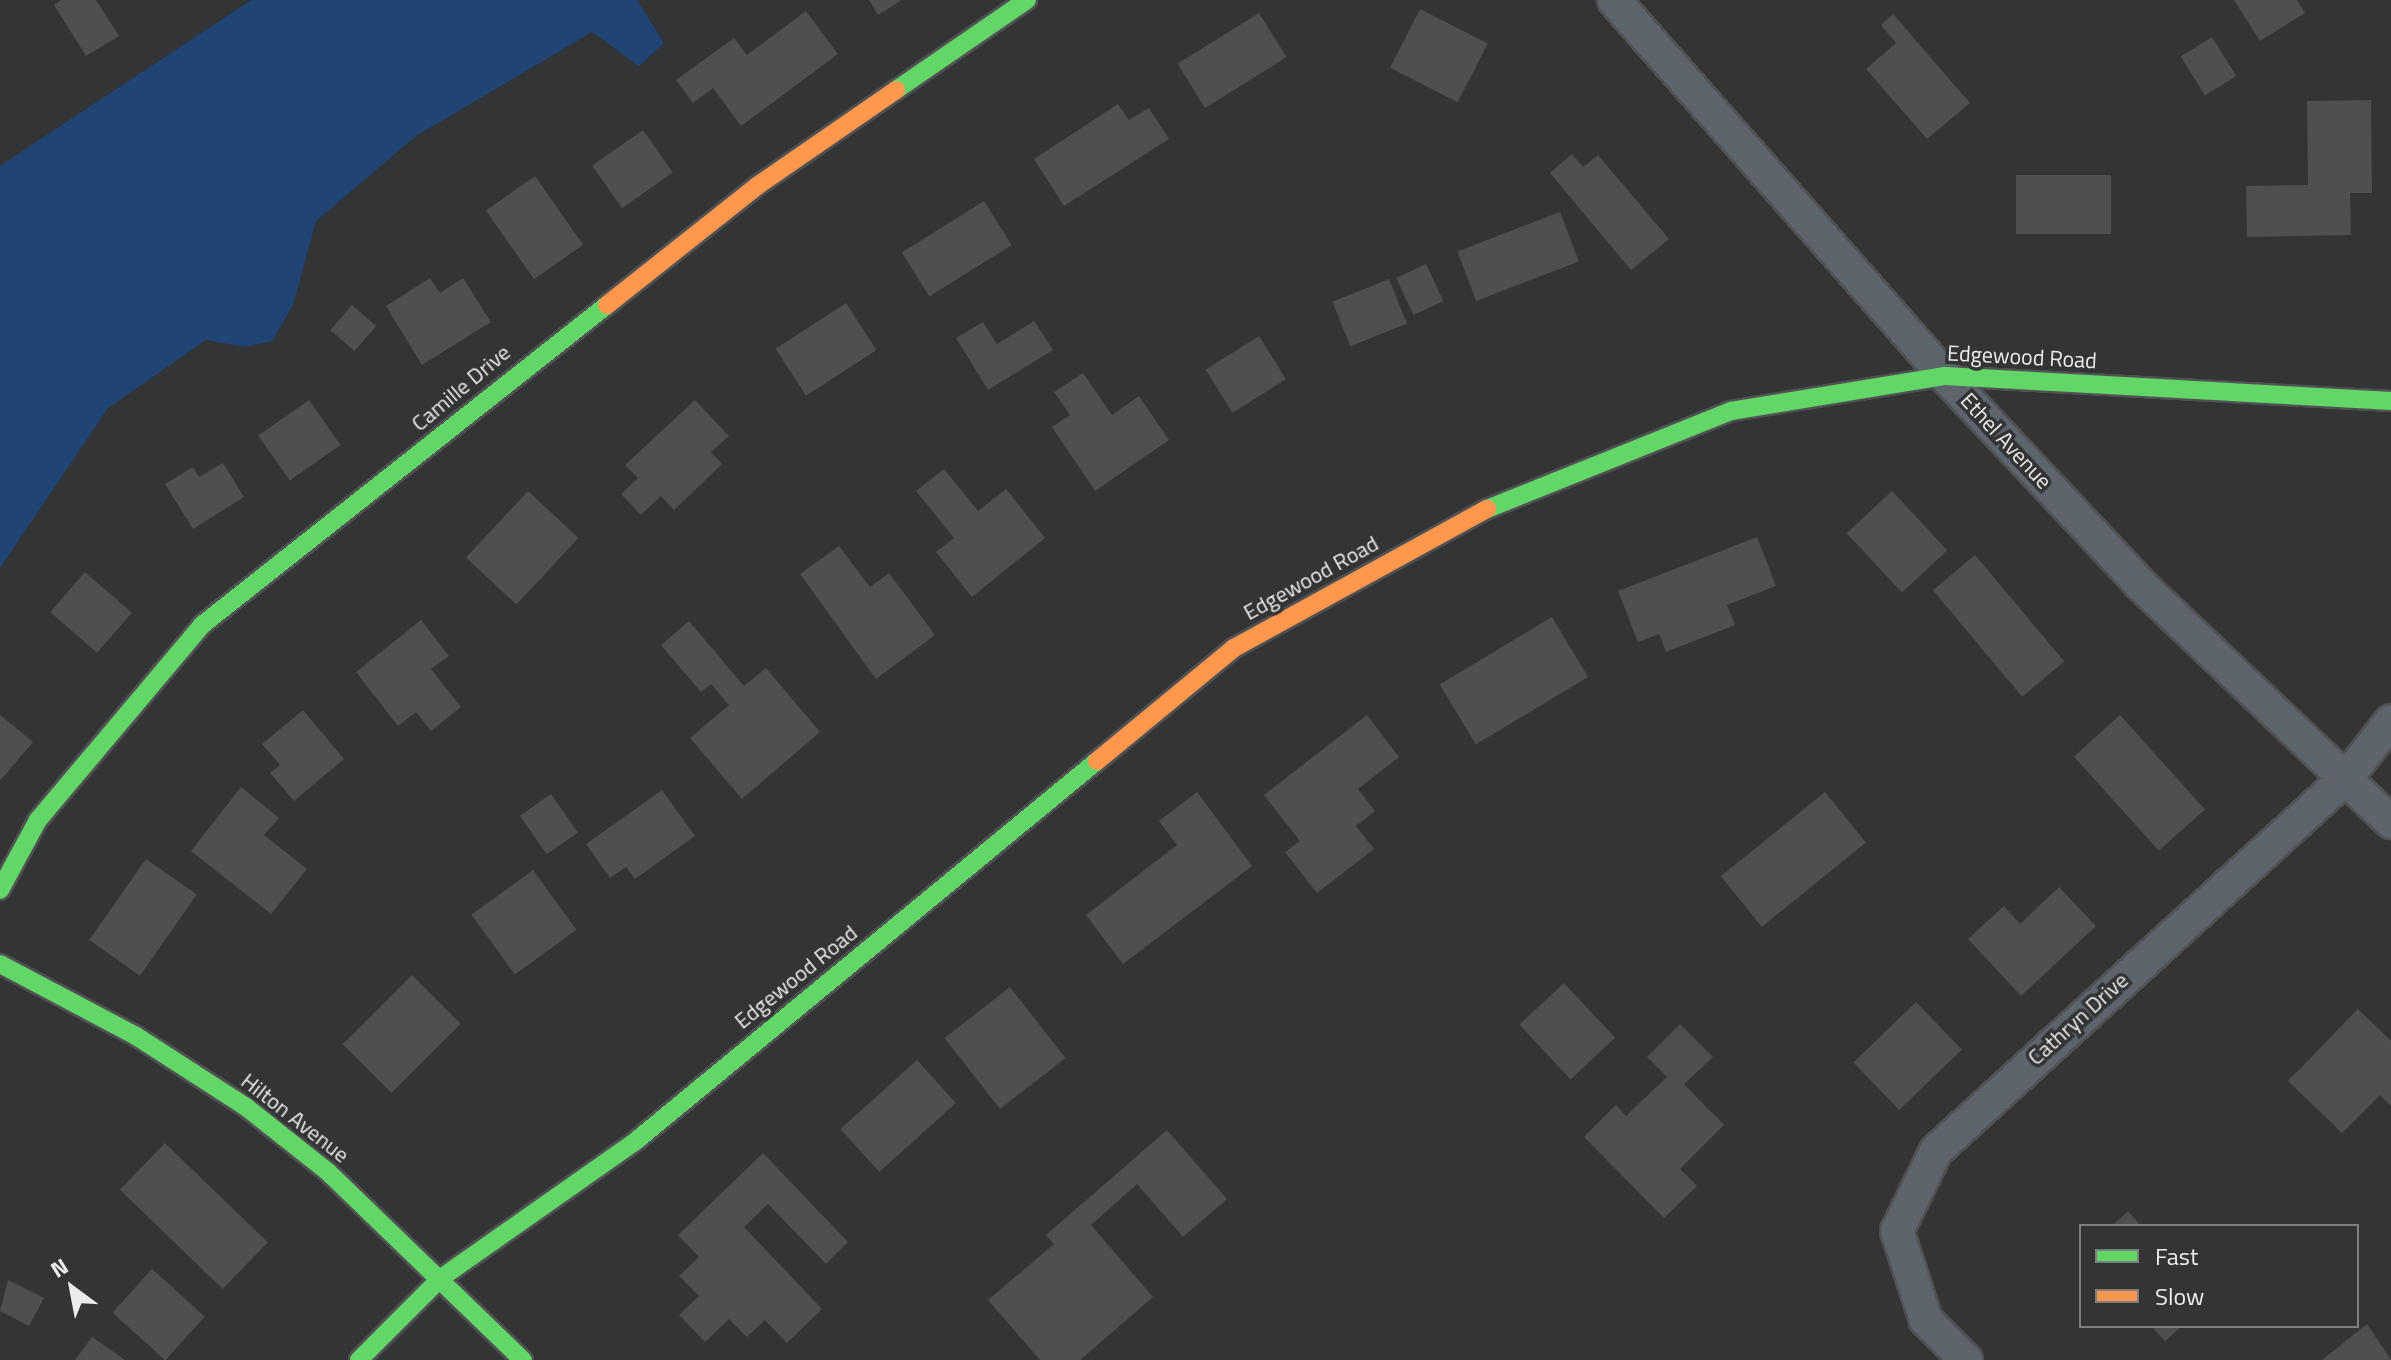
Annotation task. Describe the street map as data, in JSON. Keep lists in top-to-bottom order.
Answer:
{
  "streets": {
    "street": [
      "Edgewood Road",
      "Camille Drive",
      "Ethel Avenue",
      "Cathryn Drive",
      "Hilton Avenue"
    ]
  },
  "crossings": [
    ["Edgewood Road", "Ethel Avenue"],
    ["Edgewood Road", "Hilton Avenue"],
    ["Ethel Avenue", "Cathryn Drive"]
  ],
  "legend": ["Fast", "Slow"],
  "north": "top left"
}
